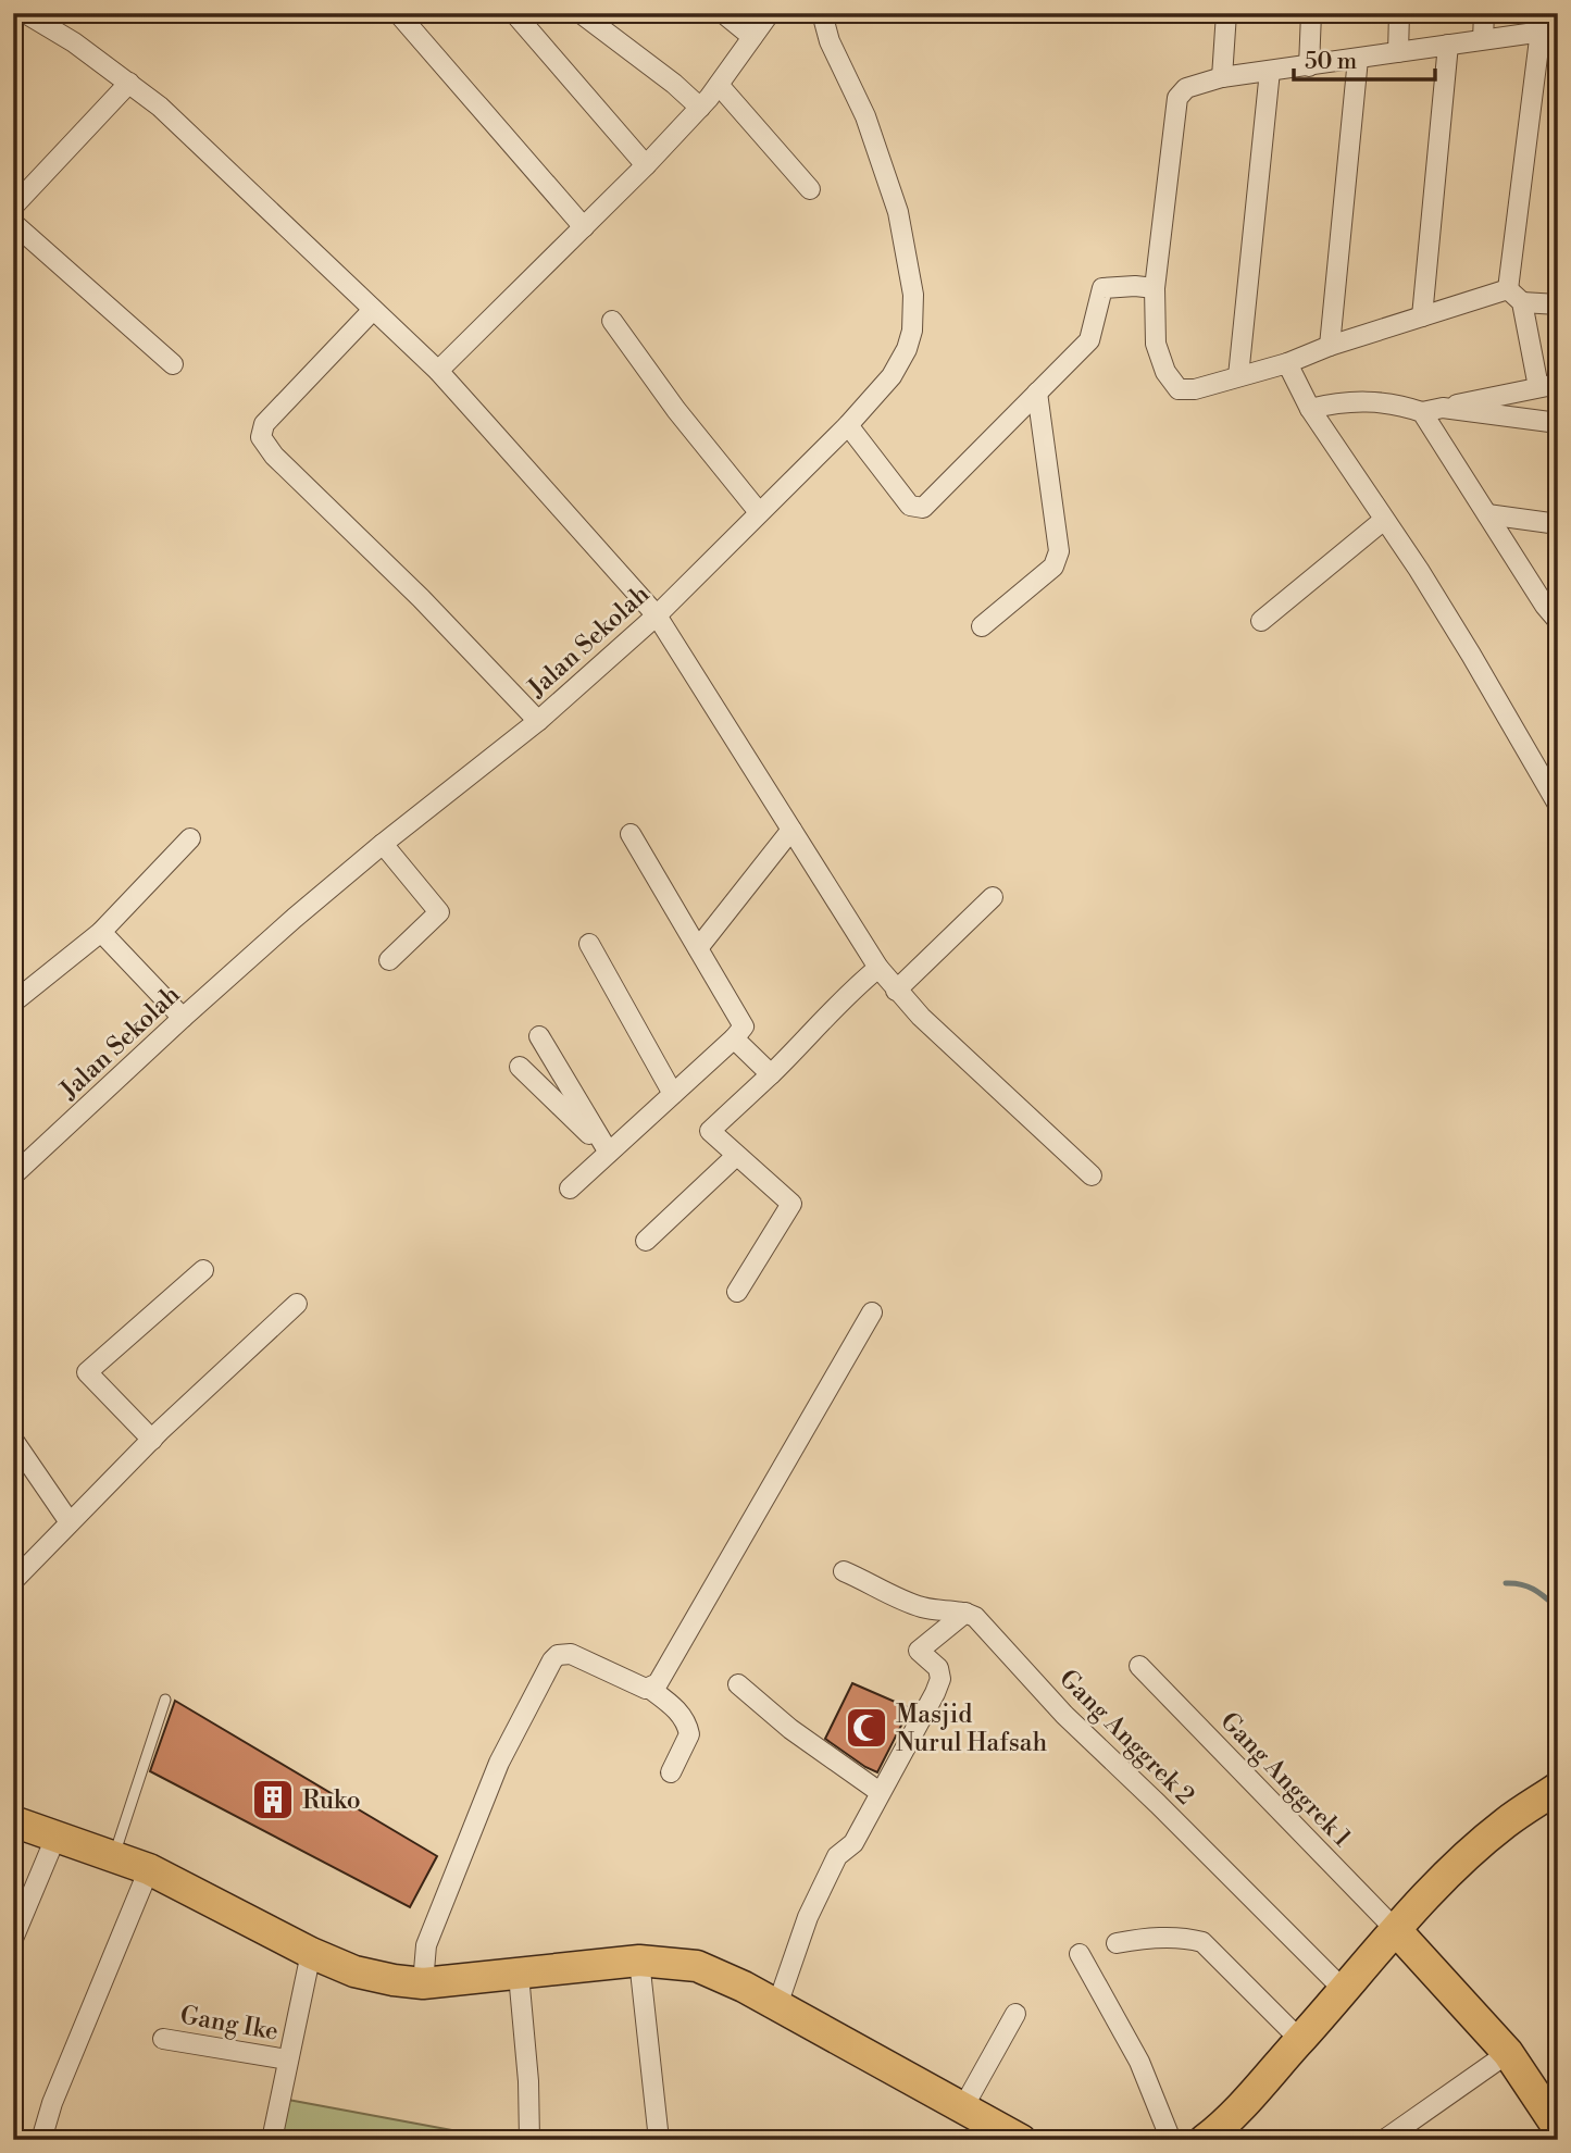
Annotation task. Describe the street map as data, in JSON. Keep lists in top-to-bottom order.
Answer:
{
  "streets": {
    "street": [
      "Jalan Sekolah",
      "Gang Anggrek 2",
      "Gang Anggrek 1",
      "Gang Ike"
    ]
  },
  "places": {
    "mosque": ["Masjid Nurul Hafsah"],
    "building": ["Ruko"]
  },
  "scale_bar": "50 m"
}
